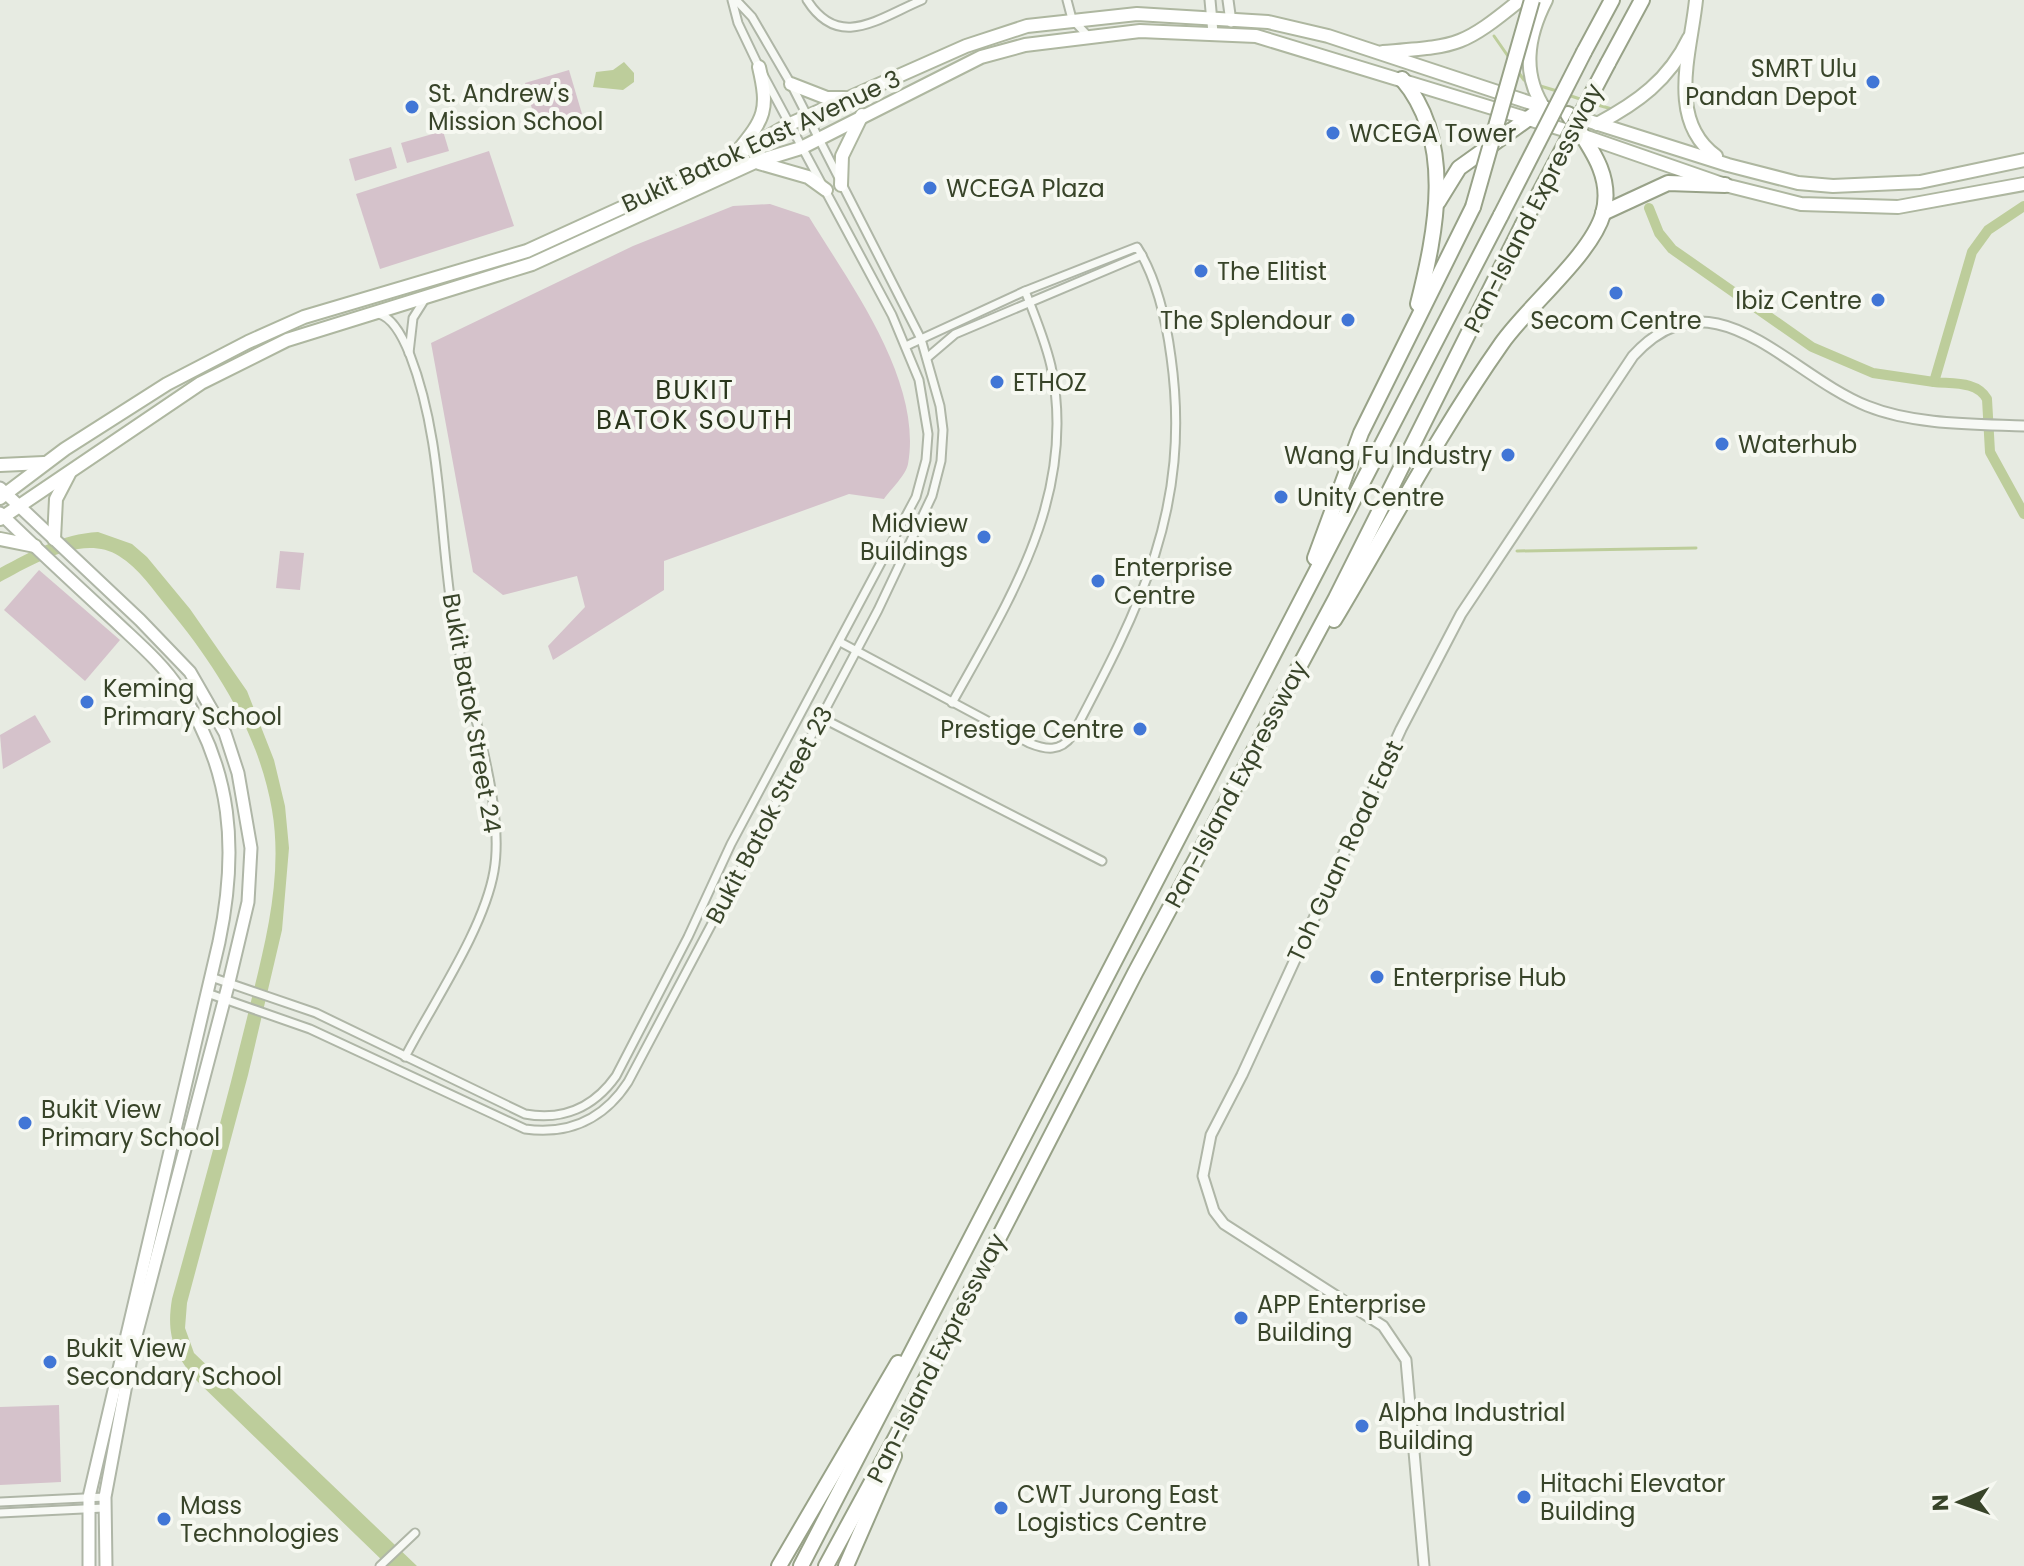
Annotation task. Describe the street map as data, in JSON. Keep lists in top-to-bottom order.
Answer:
{
  "streets": {
    "highway": ["Pan-Island Expressway"],
    "main road": ["Bukit Batok East Avenue 3"],
    "street": ["Bukit Batok Street 24", "Bukit Batok Street 23", "Toh Guan Road East"]
  },
  "crossings": [
    ["Bukit Batok East Avenue 3", "Bukit Batok Street 24"],
    ["Bukit Batok East Avenue 3", "Bukit Batok Street 23"],
    ["Bukit Batok Street 24", "Bukit Batok Street 23"]
  ],
  "districts": ["BUKIT BATOK SOUTH"],
  "places": [
    "SMRT Ulu Pandan Depot",
    "St. Andrew's Mission School",
    "WCEGA Tower",
    "WCEGA Plaza",
    "The Elitist",
    "Secom Centre",
    "Ibiz Centre",
    "The Splendour",
    "ETHOZ",
    "Waterhub",
    "Wang Fu Industry",
    "Unity Centre",
    "Midview Buildings",
    "Enterprise Centre",
    "Keming Primary School",
    "Prestige Centre",
    "Enterprise Hub",
    "Bukit View Primary School",
    "APP Enterprise Building",
    "Bukit View Secondary School",
    "Alpha Industrial Building",
    "Hitachi Elevator Building",
    "CWT Jurong East Logistics Centre",
    "Mass Technologies"
  ],
  "north": "left"
}
